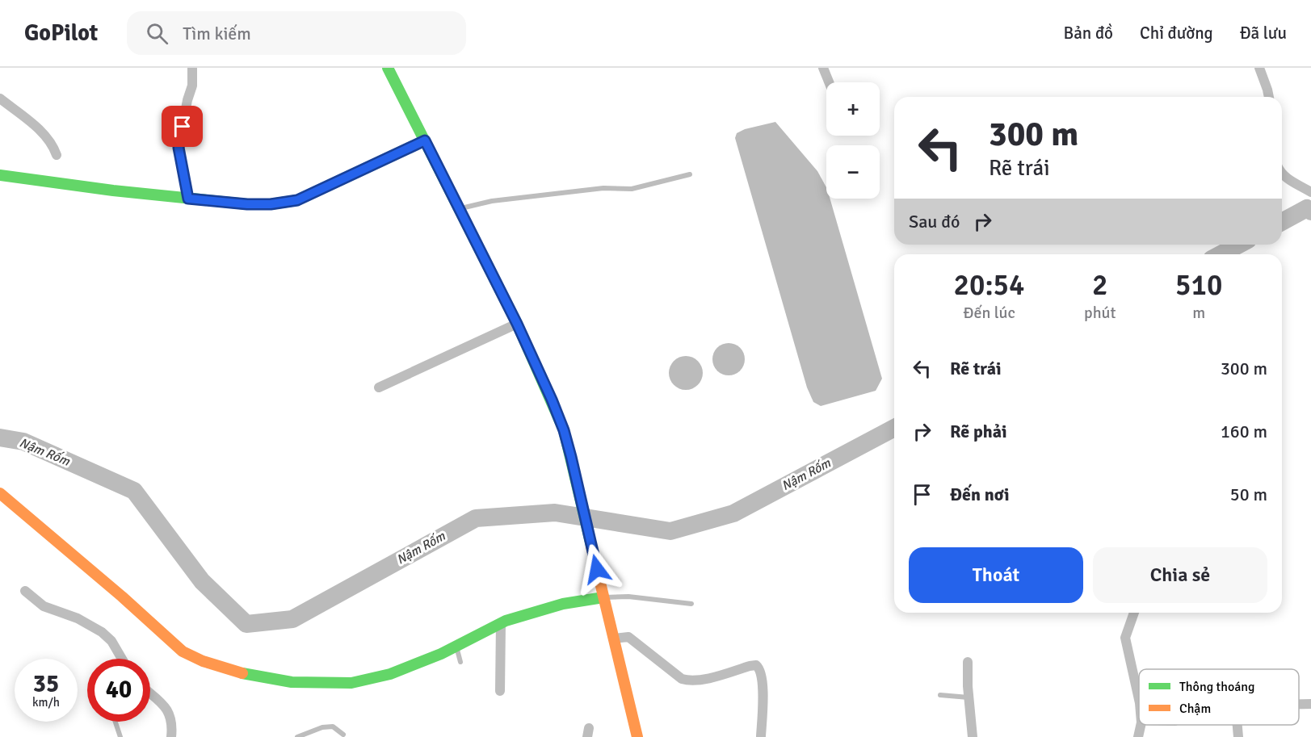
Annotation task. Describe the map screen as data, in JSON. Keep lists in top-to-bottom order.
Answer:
{
  "water": ["Nậm Rốm"],
  "legend": ["Thông thoáng", "Chậm"],
  "page": {
    "header": "GoPilot",
    "search": "Tìm kiếm",
    "nav": ["Bản đồ", "Chỉ đường", "Đã lưu"],
    "map_buttons": ["+", "−"],
    "turn": ["300 m", "Rẽ trái"],
    "then": "Sau đó",
    "eta": [
      "20:54",
      "Đến lúc",
      "2",
      "phút",
      "510",
      "m"
    ],
    "list": [
      {
        "name": "Rẽ trái",
        "value": "300 m"
      },
      {
        "name": "Rẽ phải",
        "value": "160 m"
      },
      {
        "name": "Đến nơi",
        "value": "50 m"
      }
    ],
    "buttons": ["Thoát", "Chia sẻ"],
    "speed": "35 km/h",
    "limit": "40"
  }
}
